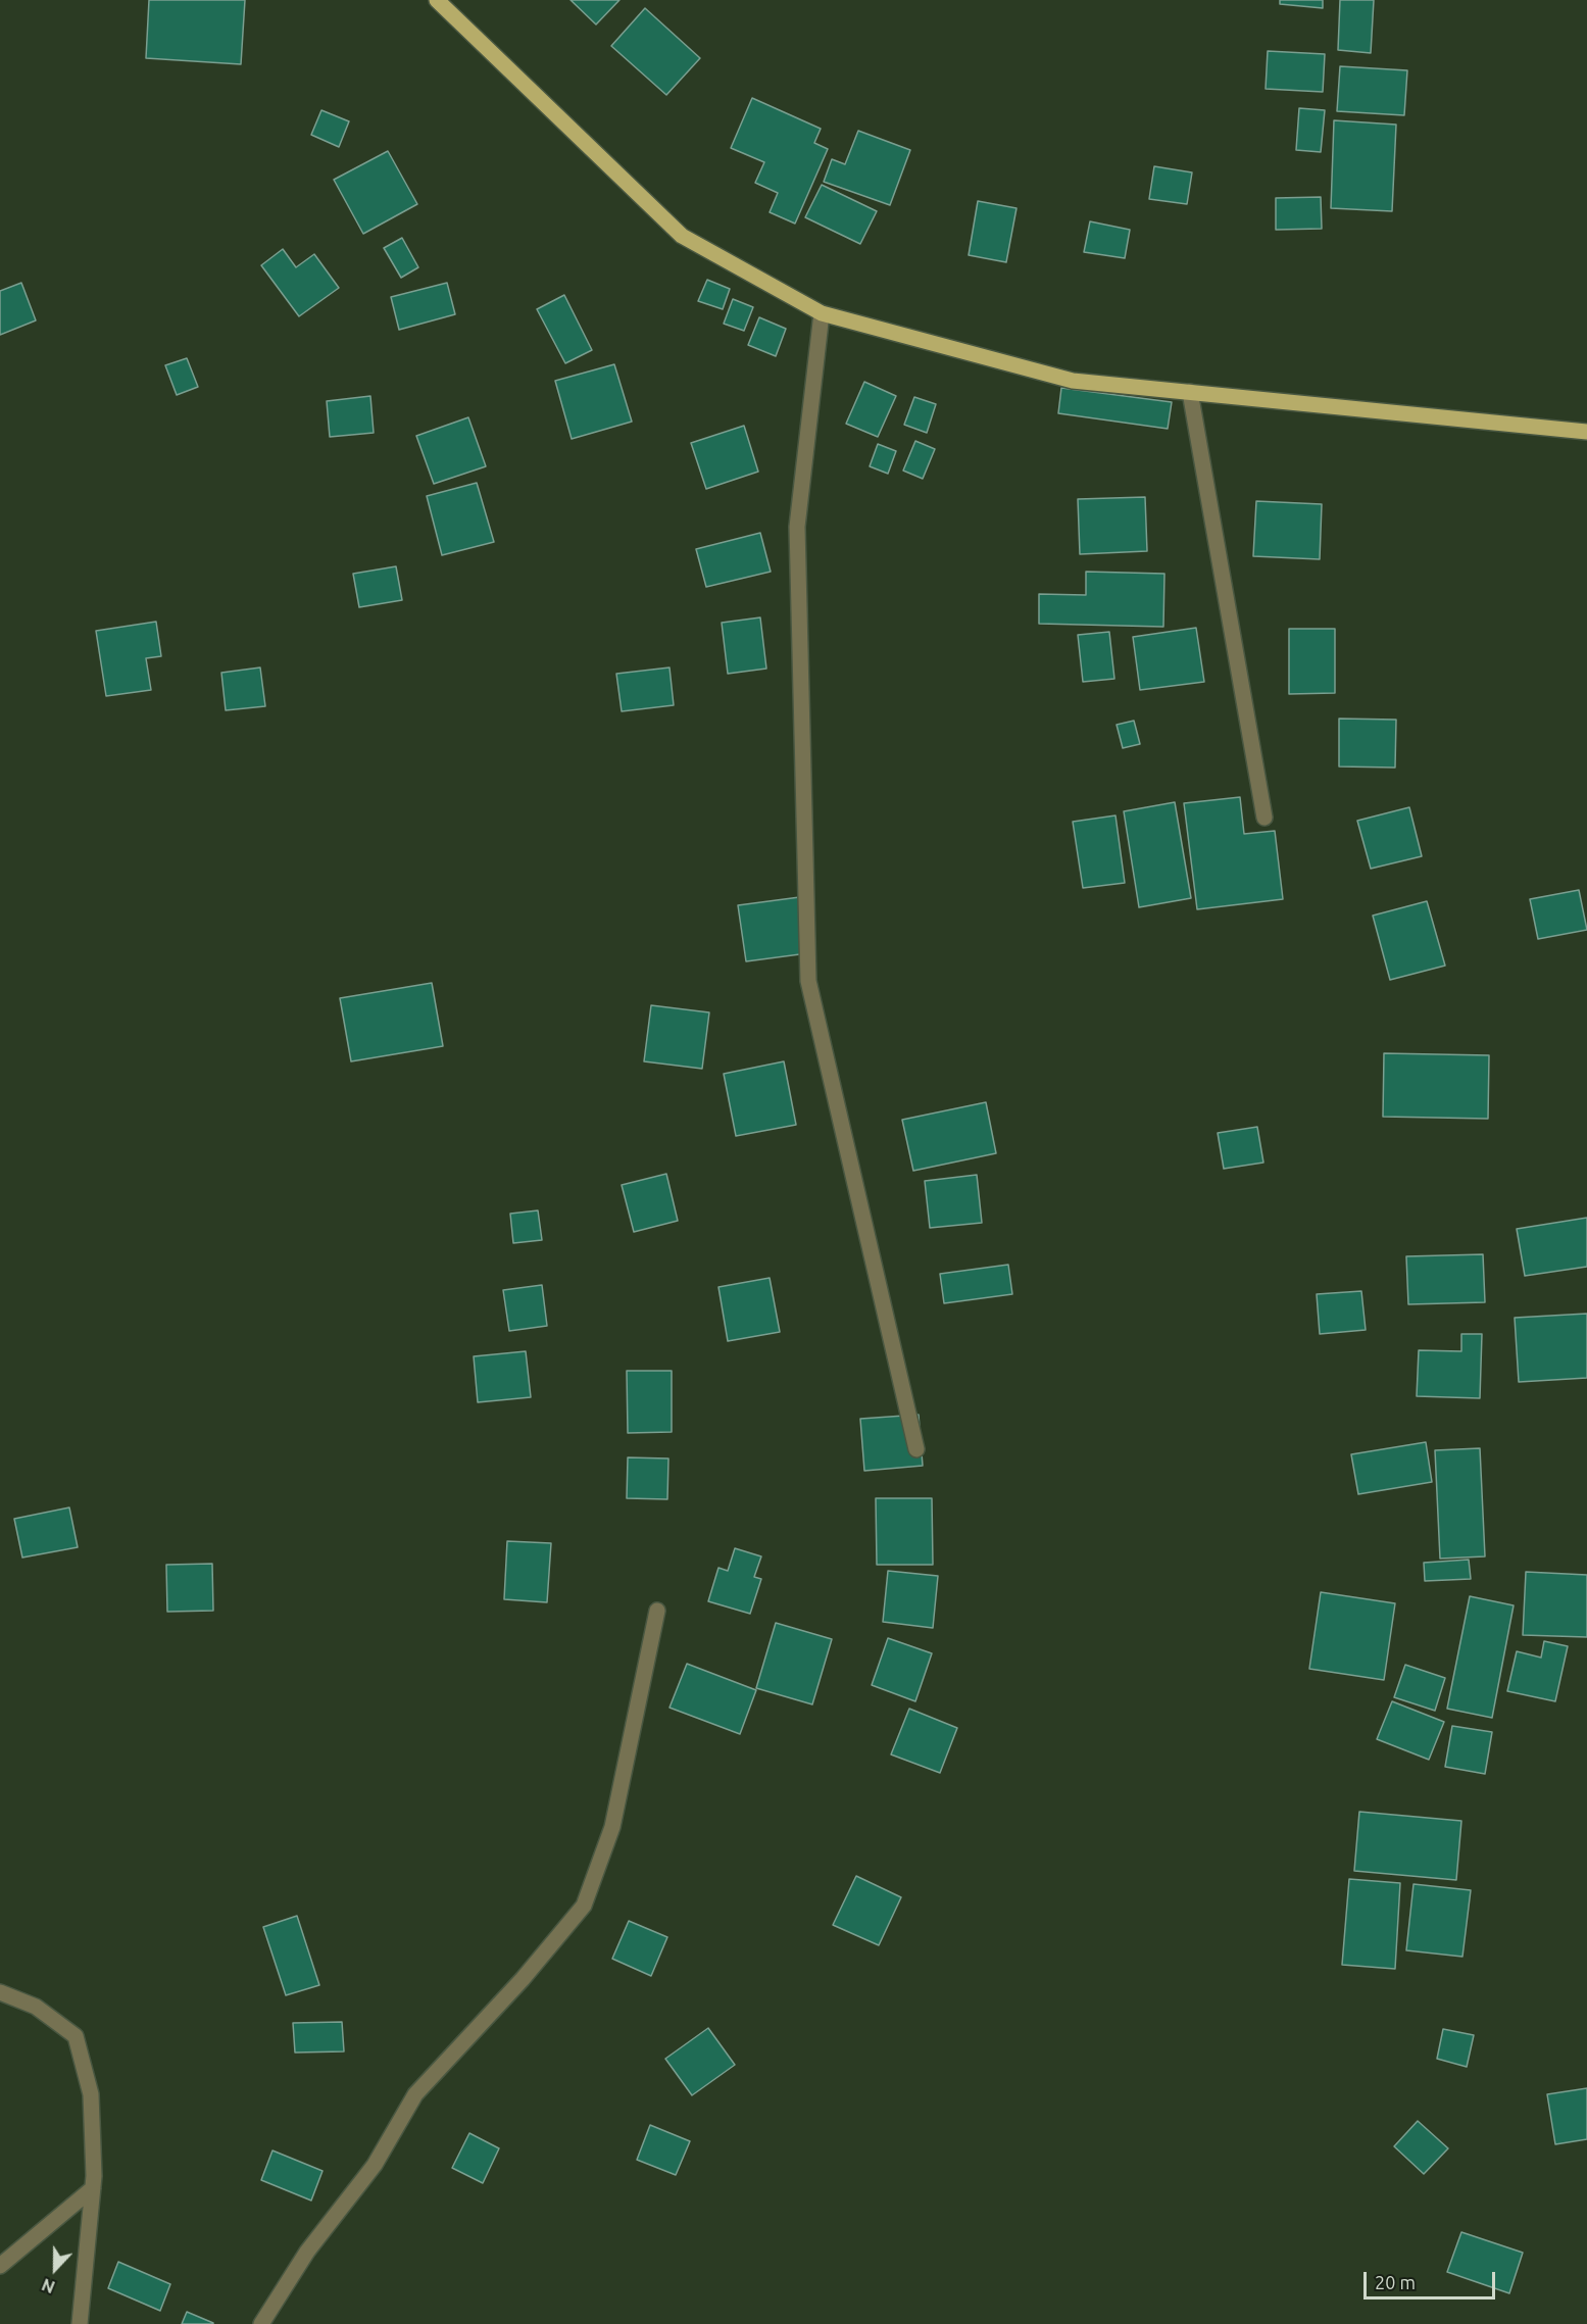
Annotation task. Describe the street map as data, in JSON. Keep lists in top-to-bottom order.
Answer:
{
  "scale_bar": "20 m",
  "north": "bottom"
}
